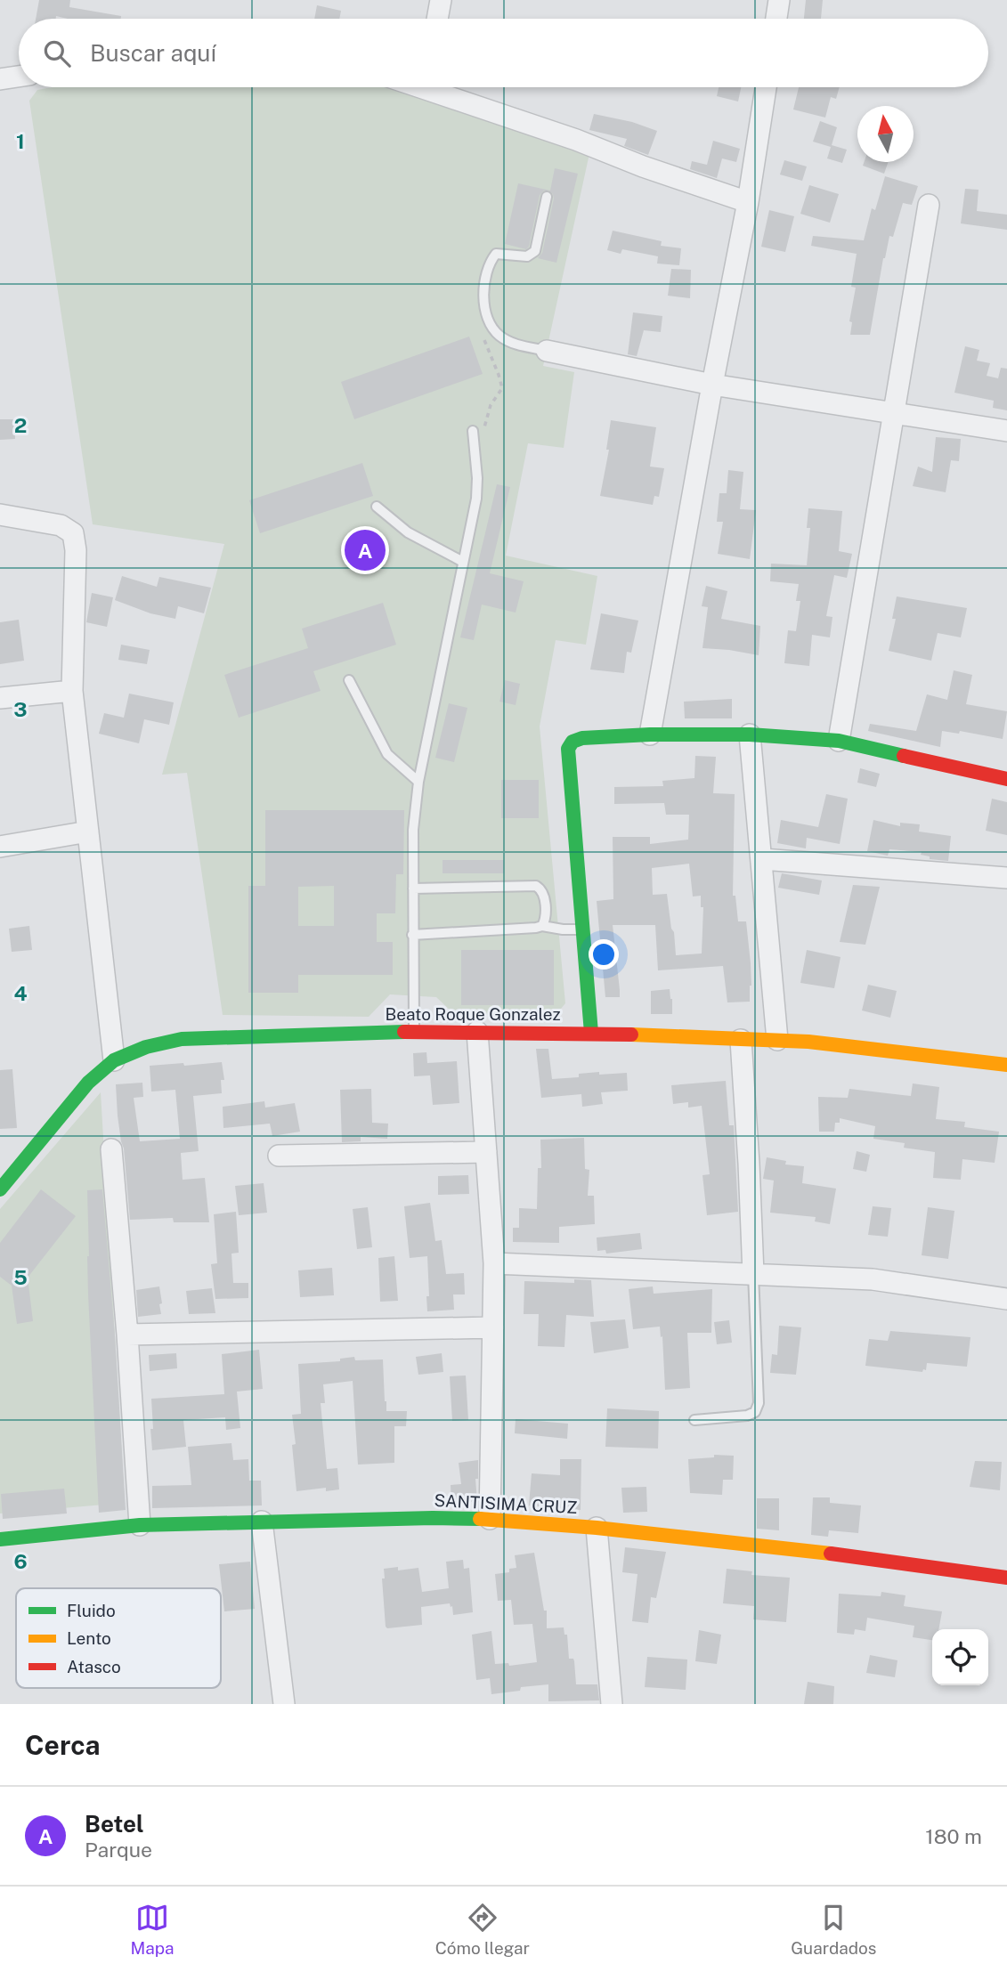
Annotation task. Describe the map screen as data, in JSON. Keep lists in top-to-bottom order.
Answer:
{
  "streets": {
    "street": ["Beato Roque Gonzalez", "SANTISIMA CRUZ"]
  },
  "legend": ["Fluido", "Lento", "Atasco"],
  "north": "top",
  "page": {
    "search": "Buscar aquí",
    "pins": "A",
    "heading": "Cerca",
    "list": [
      {
        "mark": "A",
        "name": "Betel",
        "note": "Parque",
        "value": "180 m"
      }
    ],
    "nav": ["Mapa", "Cómo llegar", "Guardados"]
  },
  "grid": {
    "rows": [
      "1",
      "2",
      "3",
      "4",
      "5",
      "6"
    ]
  }
}
